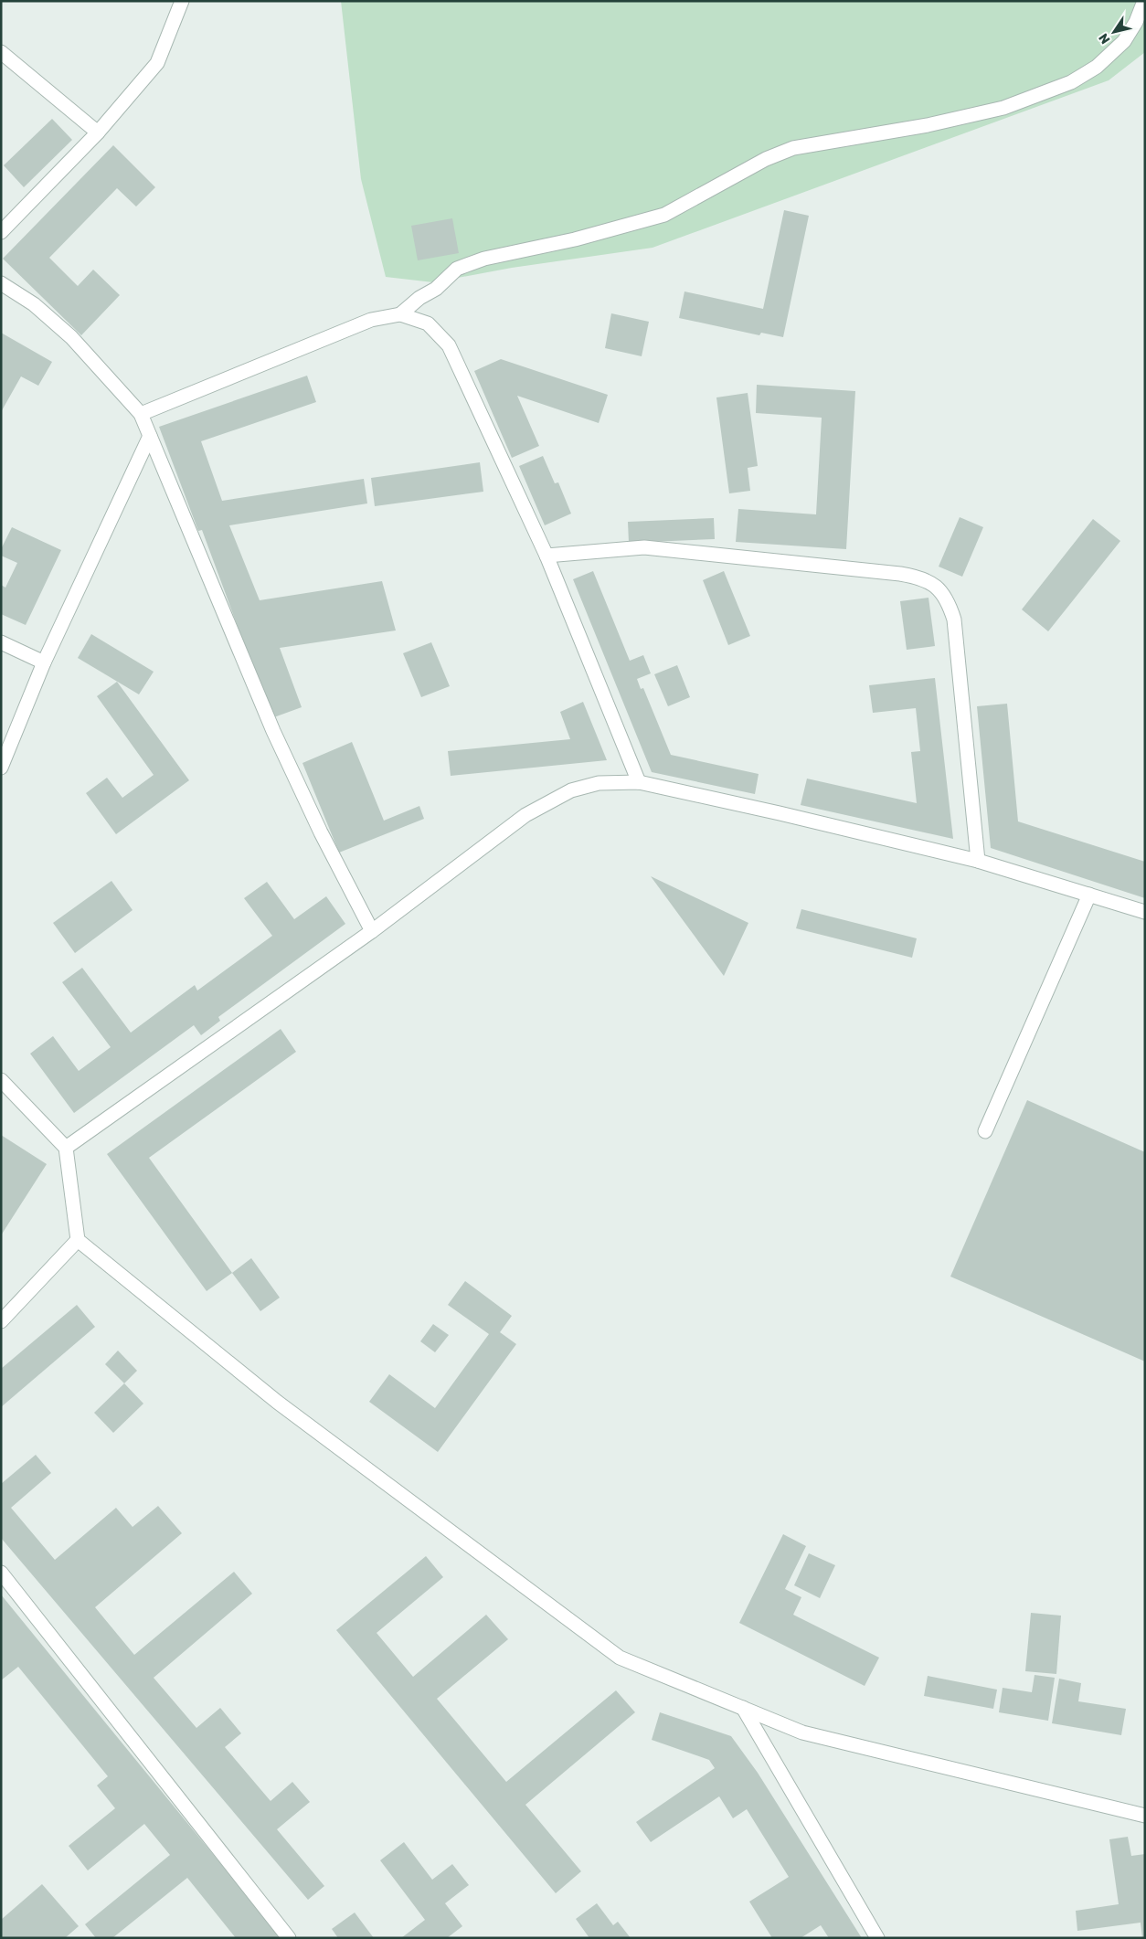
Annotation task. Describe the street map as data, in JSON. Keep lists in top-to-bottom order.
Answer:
{
  "north": "bottom left"
}
